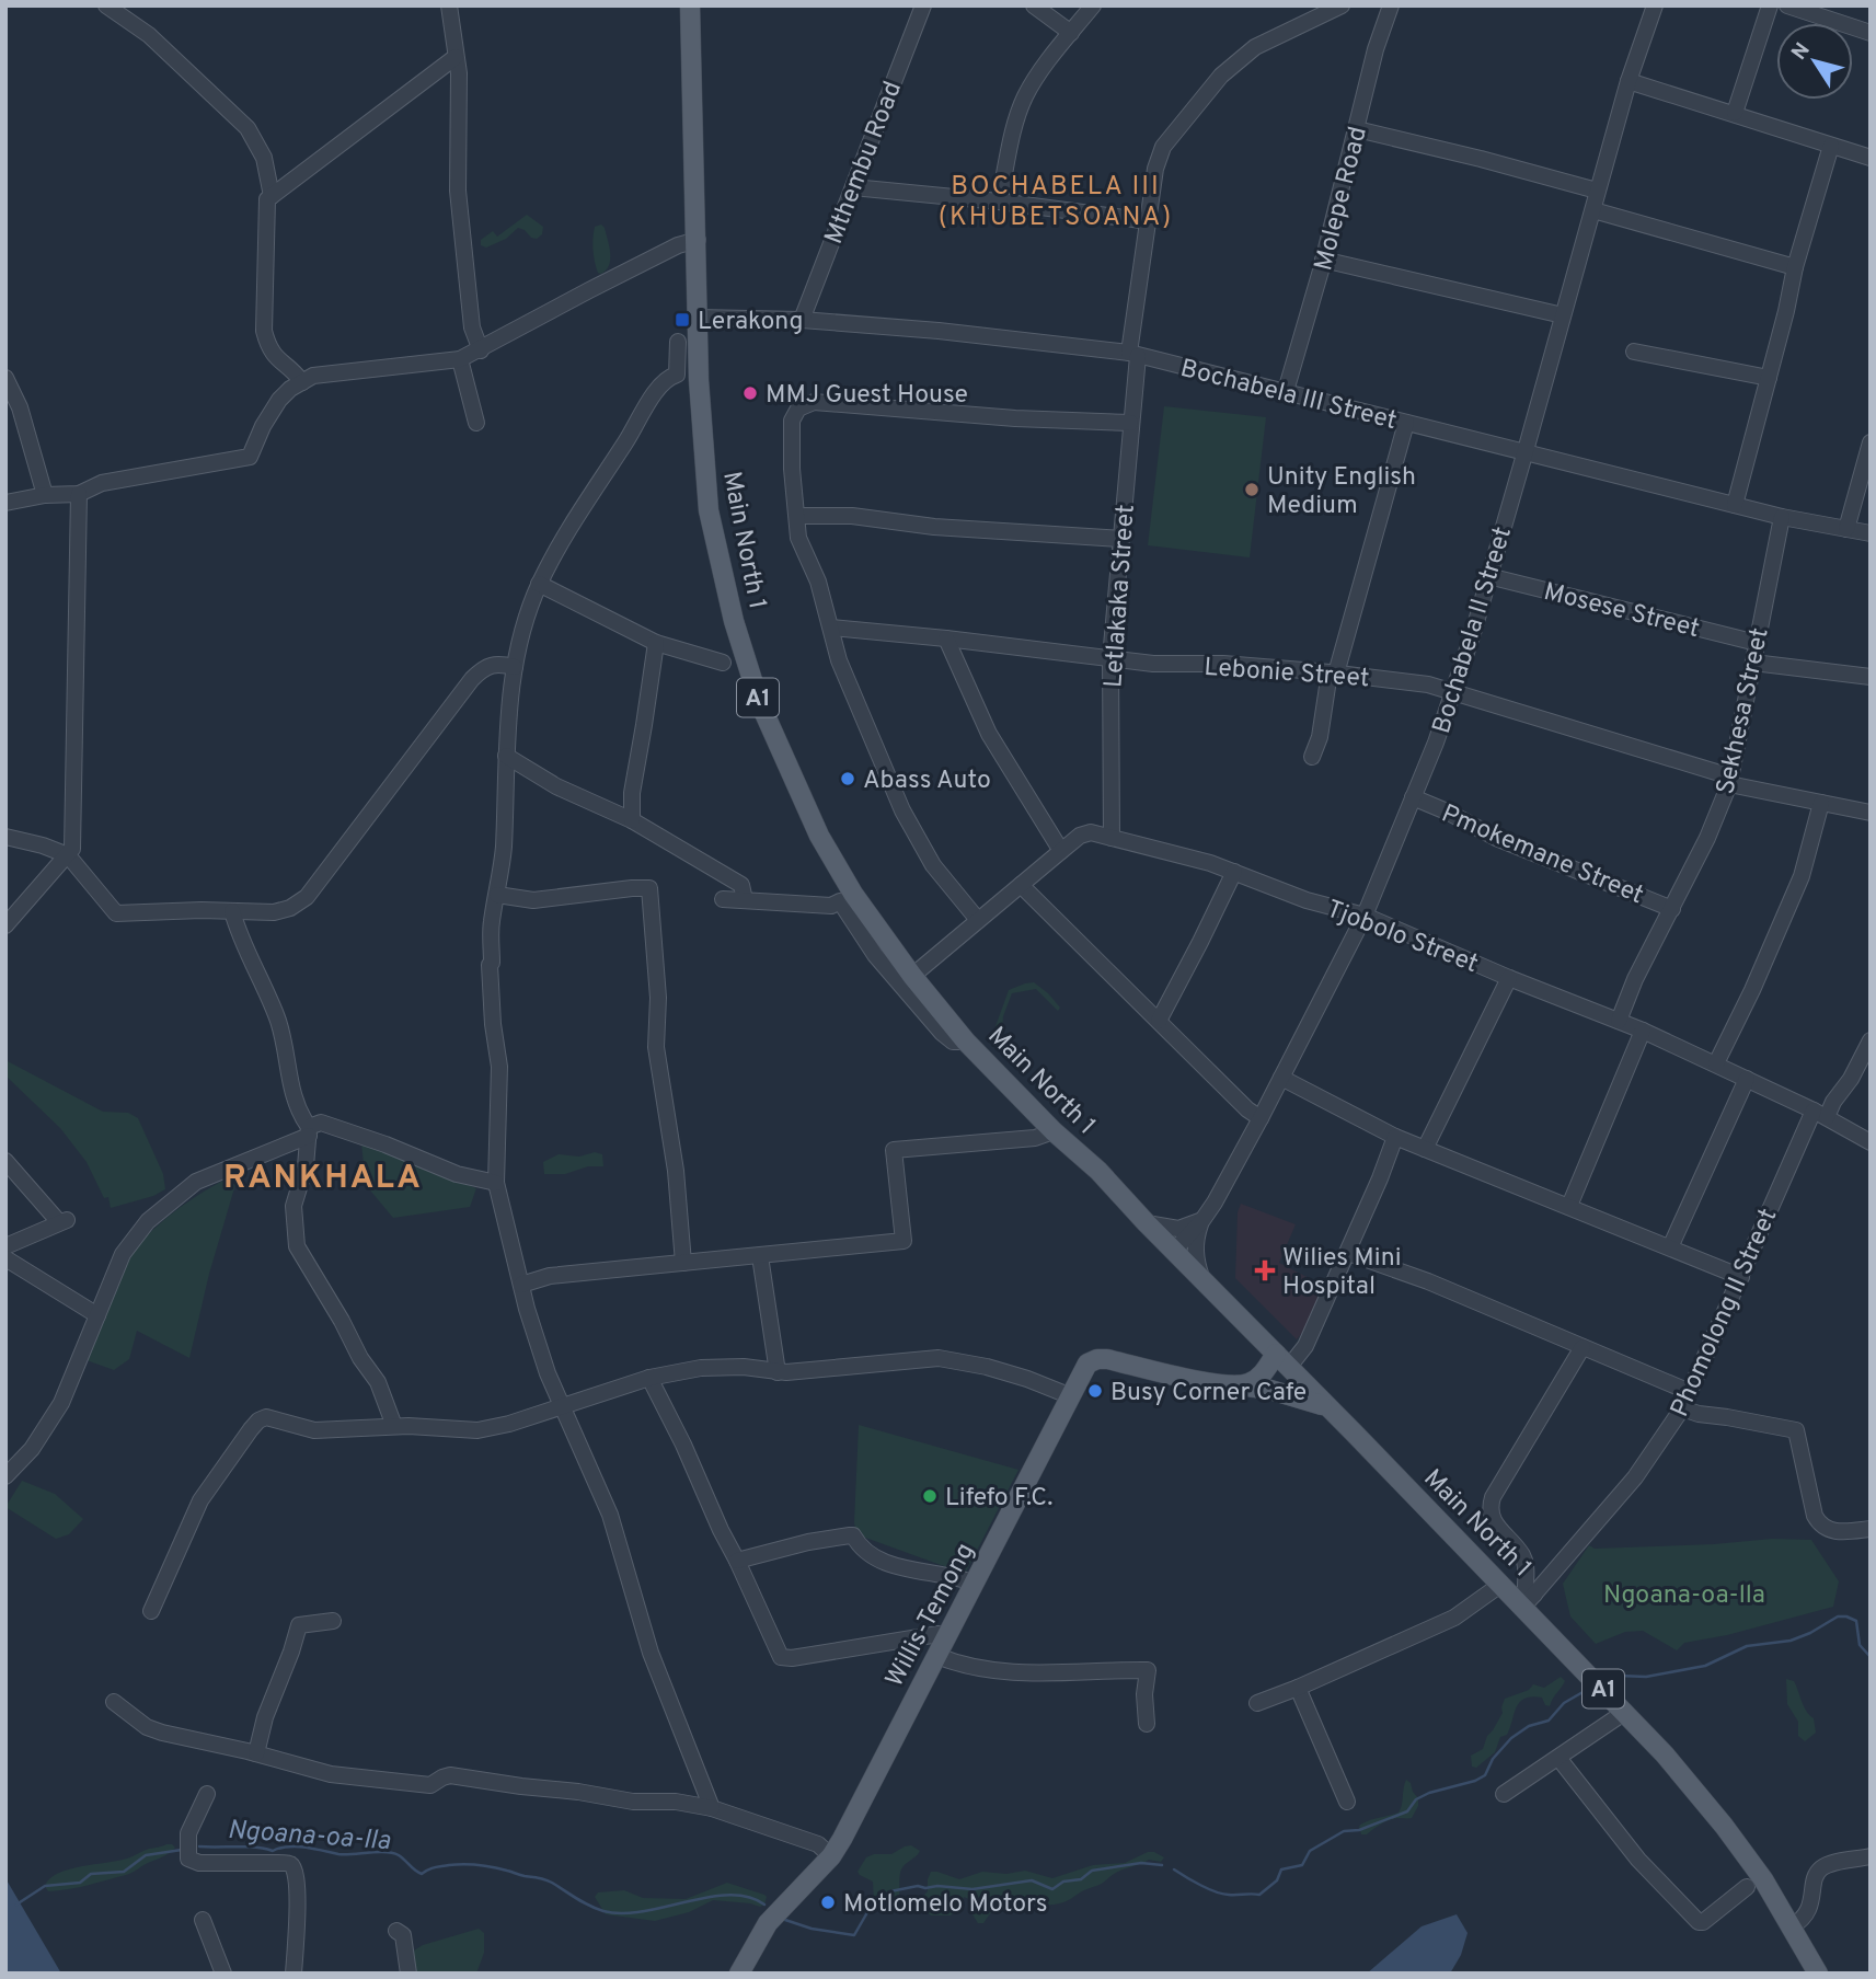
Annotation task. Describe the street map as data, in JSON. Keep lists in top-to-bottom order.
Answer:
{
  "streets": {
    "main road": ["Main North 1", "A1", "Willis-Temong"],
    "street": [
      "Mthembu Road",
      "Molepe Road",
      "Bochabela III Street",
      "Letlakaka Street",
      "Mosese Street",
      "Bochabela II Street",
      "Lebonie Street",
      "Sekhesa Street",
      "Pmokemane Street",
      "Tjobolo Street",
      "Phomolong II Street"
    ]
  },
  "crossings": [
    ["Mthembu Road", "Bochabela III Street"],
    ["Molepe Road", "Bochabela III Street"],
    ["Bochabela III Street", "Main North 1"],
    ["Bochabela III Street", "Letlakaka Street"],
    ["Bochabela III Street", "Bochabela II Street"],
    ["Bochabela III Street", "Sekhesa Street"],
    ["Main North 1", "Bochabela II Street"],
    ["Main North 1", "Tjobolo Street"],
    ["Main North 1", "Phomolong II Street"],
    ["Letlakaka Street", "Lebonie Street"],
    ["Letlakaka Street", "Tjobolo Street"],
    ["Mosese Street", "Bochabela II Street"],
    ["Mosese Street", "Sekhesa Street"],
    ["Bochabela II Street", "Lebonie Street"],
    ["Bochabela II Street", "Pmokemane Street"],
    ["Bochabela II Street", "Tjobolo Street"],
    ["Lebonie Street", "Sekhesa Street"],
    ["Sekhesa Street", "Pmokemane Street"],
    ["Sekhesa Street", "Tjobolo Street"],
    ["Tjobolo Street", "Phomolong II Street"]
  ],
  "districts": ["BOCHABELA III (KHUBETSOANA)", "RANKHALA"],
  "water": ["Ngoana-oa-lla"],
  "parks": ["Ngoana-oa-lla"],
  "places": {
    "transit": ["Lerakong"],
    "other": [
      "MMJ Guest House",
      "Unity English Medium",
      "Abass Auto",
      "Busy Corner Cafe",
      "Lifefo F.C.",
      "Motlomelo Motors"
    ],
    "health": ["Wilies Mini Hospital"]
  },
  "north": "top left"
}
